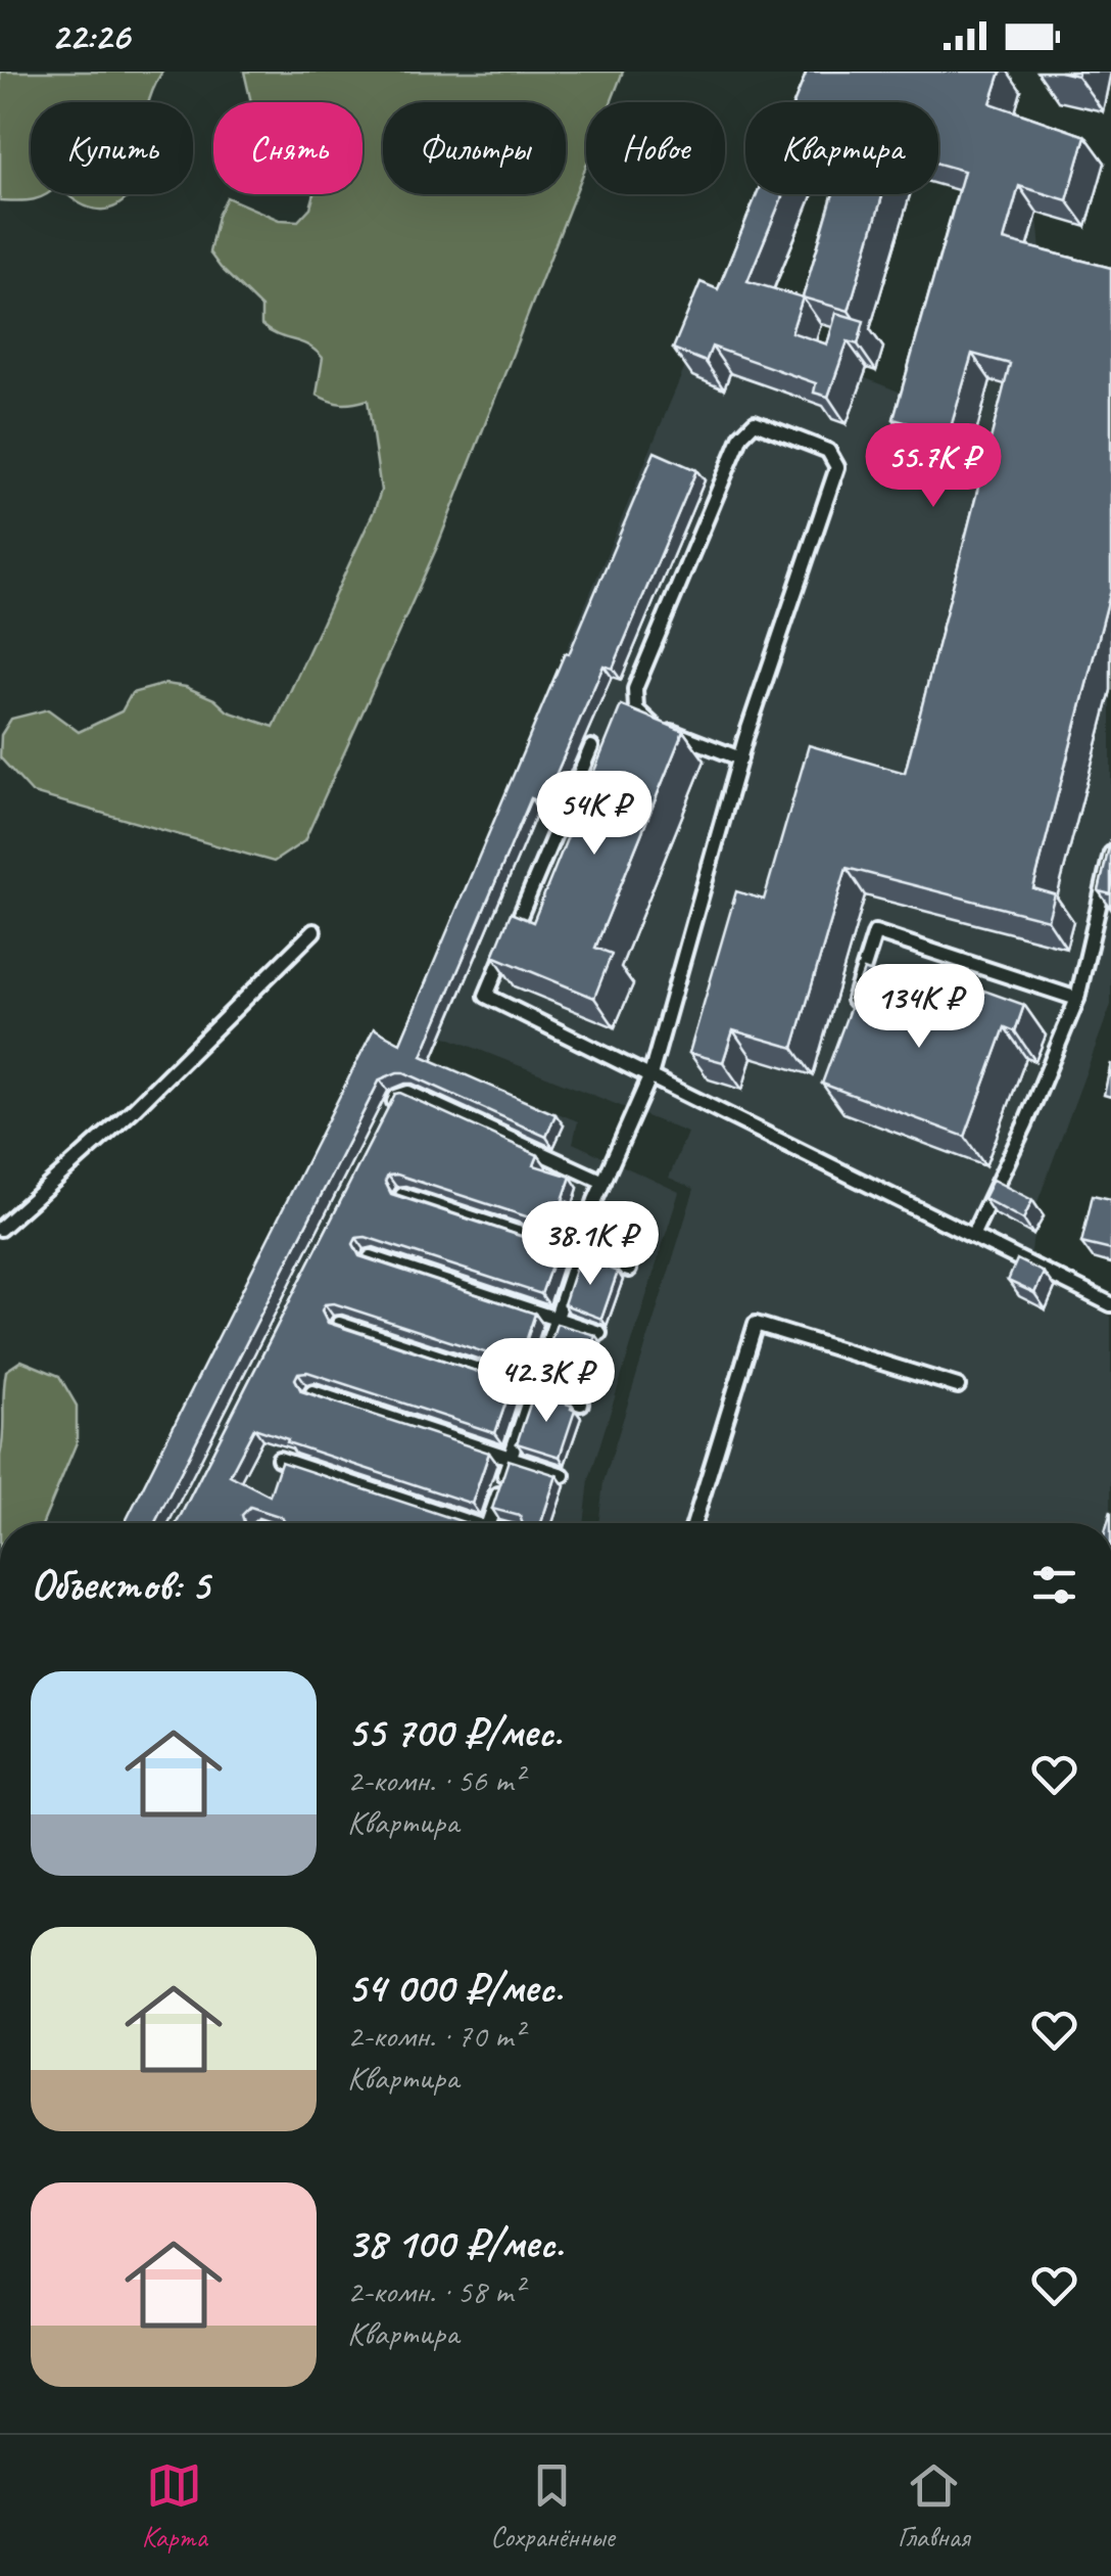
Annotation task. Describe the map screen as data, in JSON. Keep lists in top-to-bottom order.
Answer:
{
  "page": {
    "status": "22:26",
    "chip": [
      "Купить",
      "Снять",
      "Фильтры",
      "Новое",
      "Квартира"
    ],
    "price": [
      "55.7K ₽",
      "54K ₽",
      "134K ₽",
      "38.1K ₽",
      "42.3K ₽"
    ],
    "heading": "Объектов: 5",
    "list": [
      {
        "name": "55 700 ₽/мес.",
        "note": "2-комн. · 56 m² · Квартира"
      },
      {
        "name": "54 000 ₽/мес.",
        "note": "2-комн. · 70 m² · Квартира"
      },
      {
        "name": "38 100 ₽/мес.",
        "note": "2-комн. · 58 m² · Квартира"
      }
    ],
    "tabs": ["Карта", "Сохранённые", "Главная"]
  }
}
